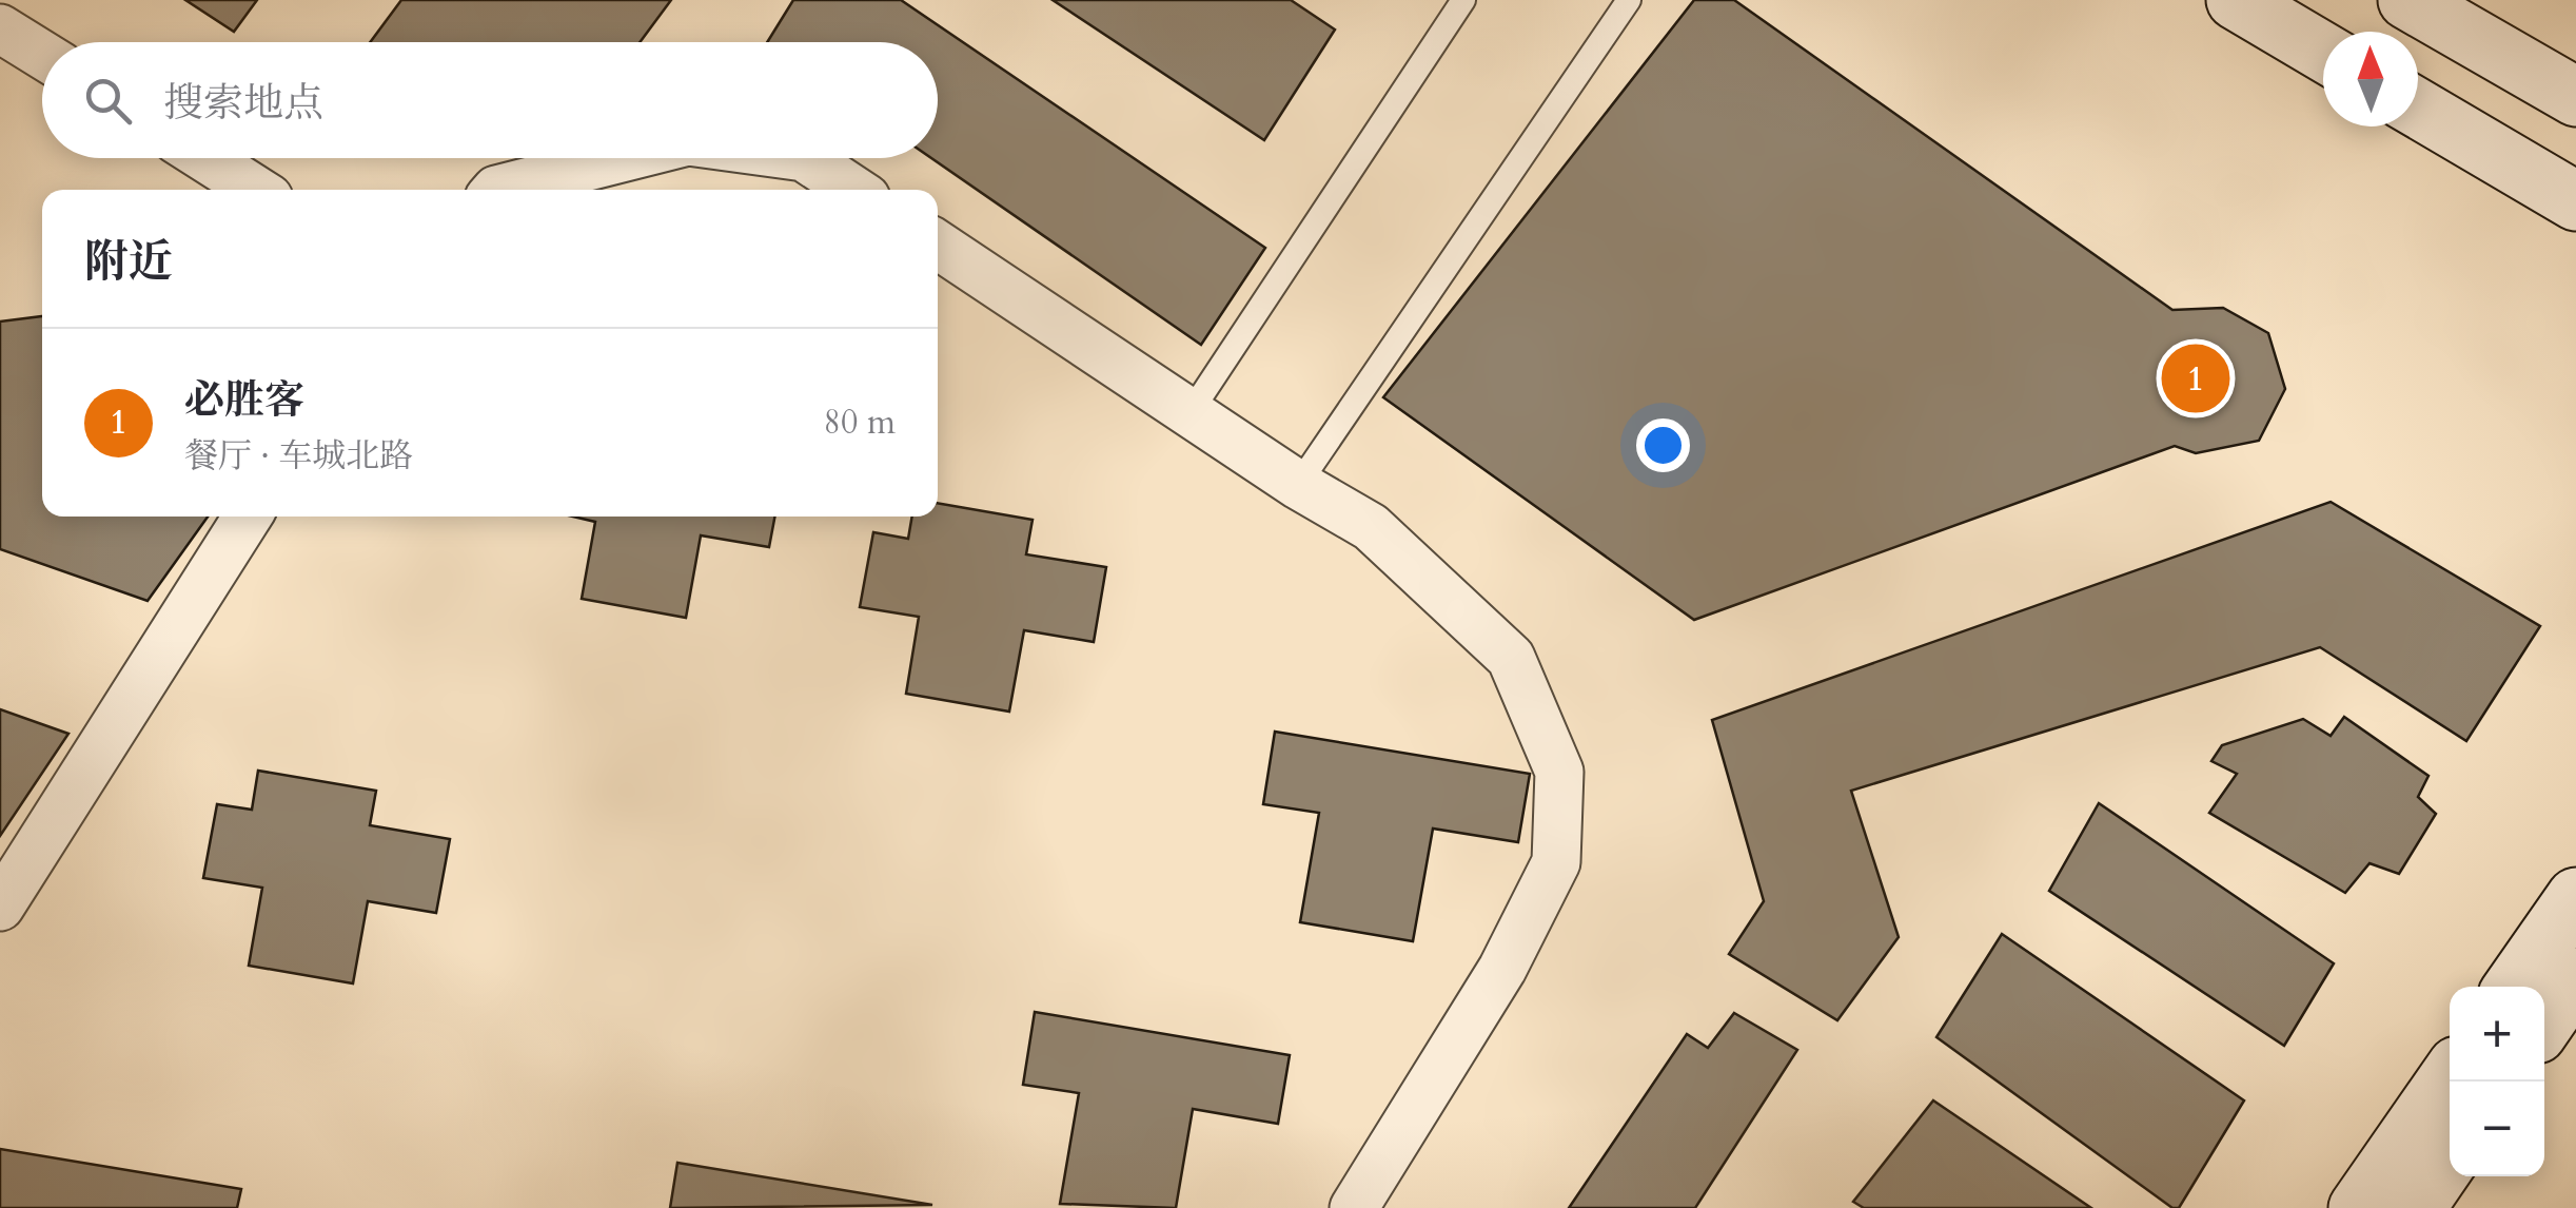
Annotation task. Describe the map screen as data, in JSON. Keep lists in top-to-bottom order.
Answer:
{
  "north": "top",
  "page": {
    "search": "搜索地点",
    "heading": "附近",
    "list": [
      {
        "mark": "1",
        "name": "必胜客",
        "note": "餐厅 · 车城北路",
        "value": "80 m"
      }
    ],
    "pins": "1",
    "map_buttons": ["+", "−"]
  }
}
